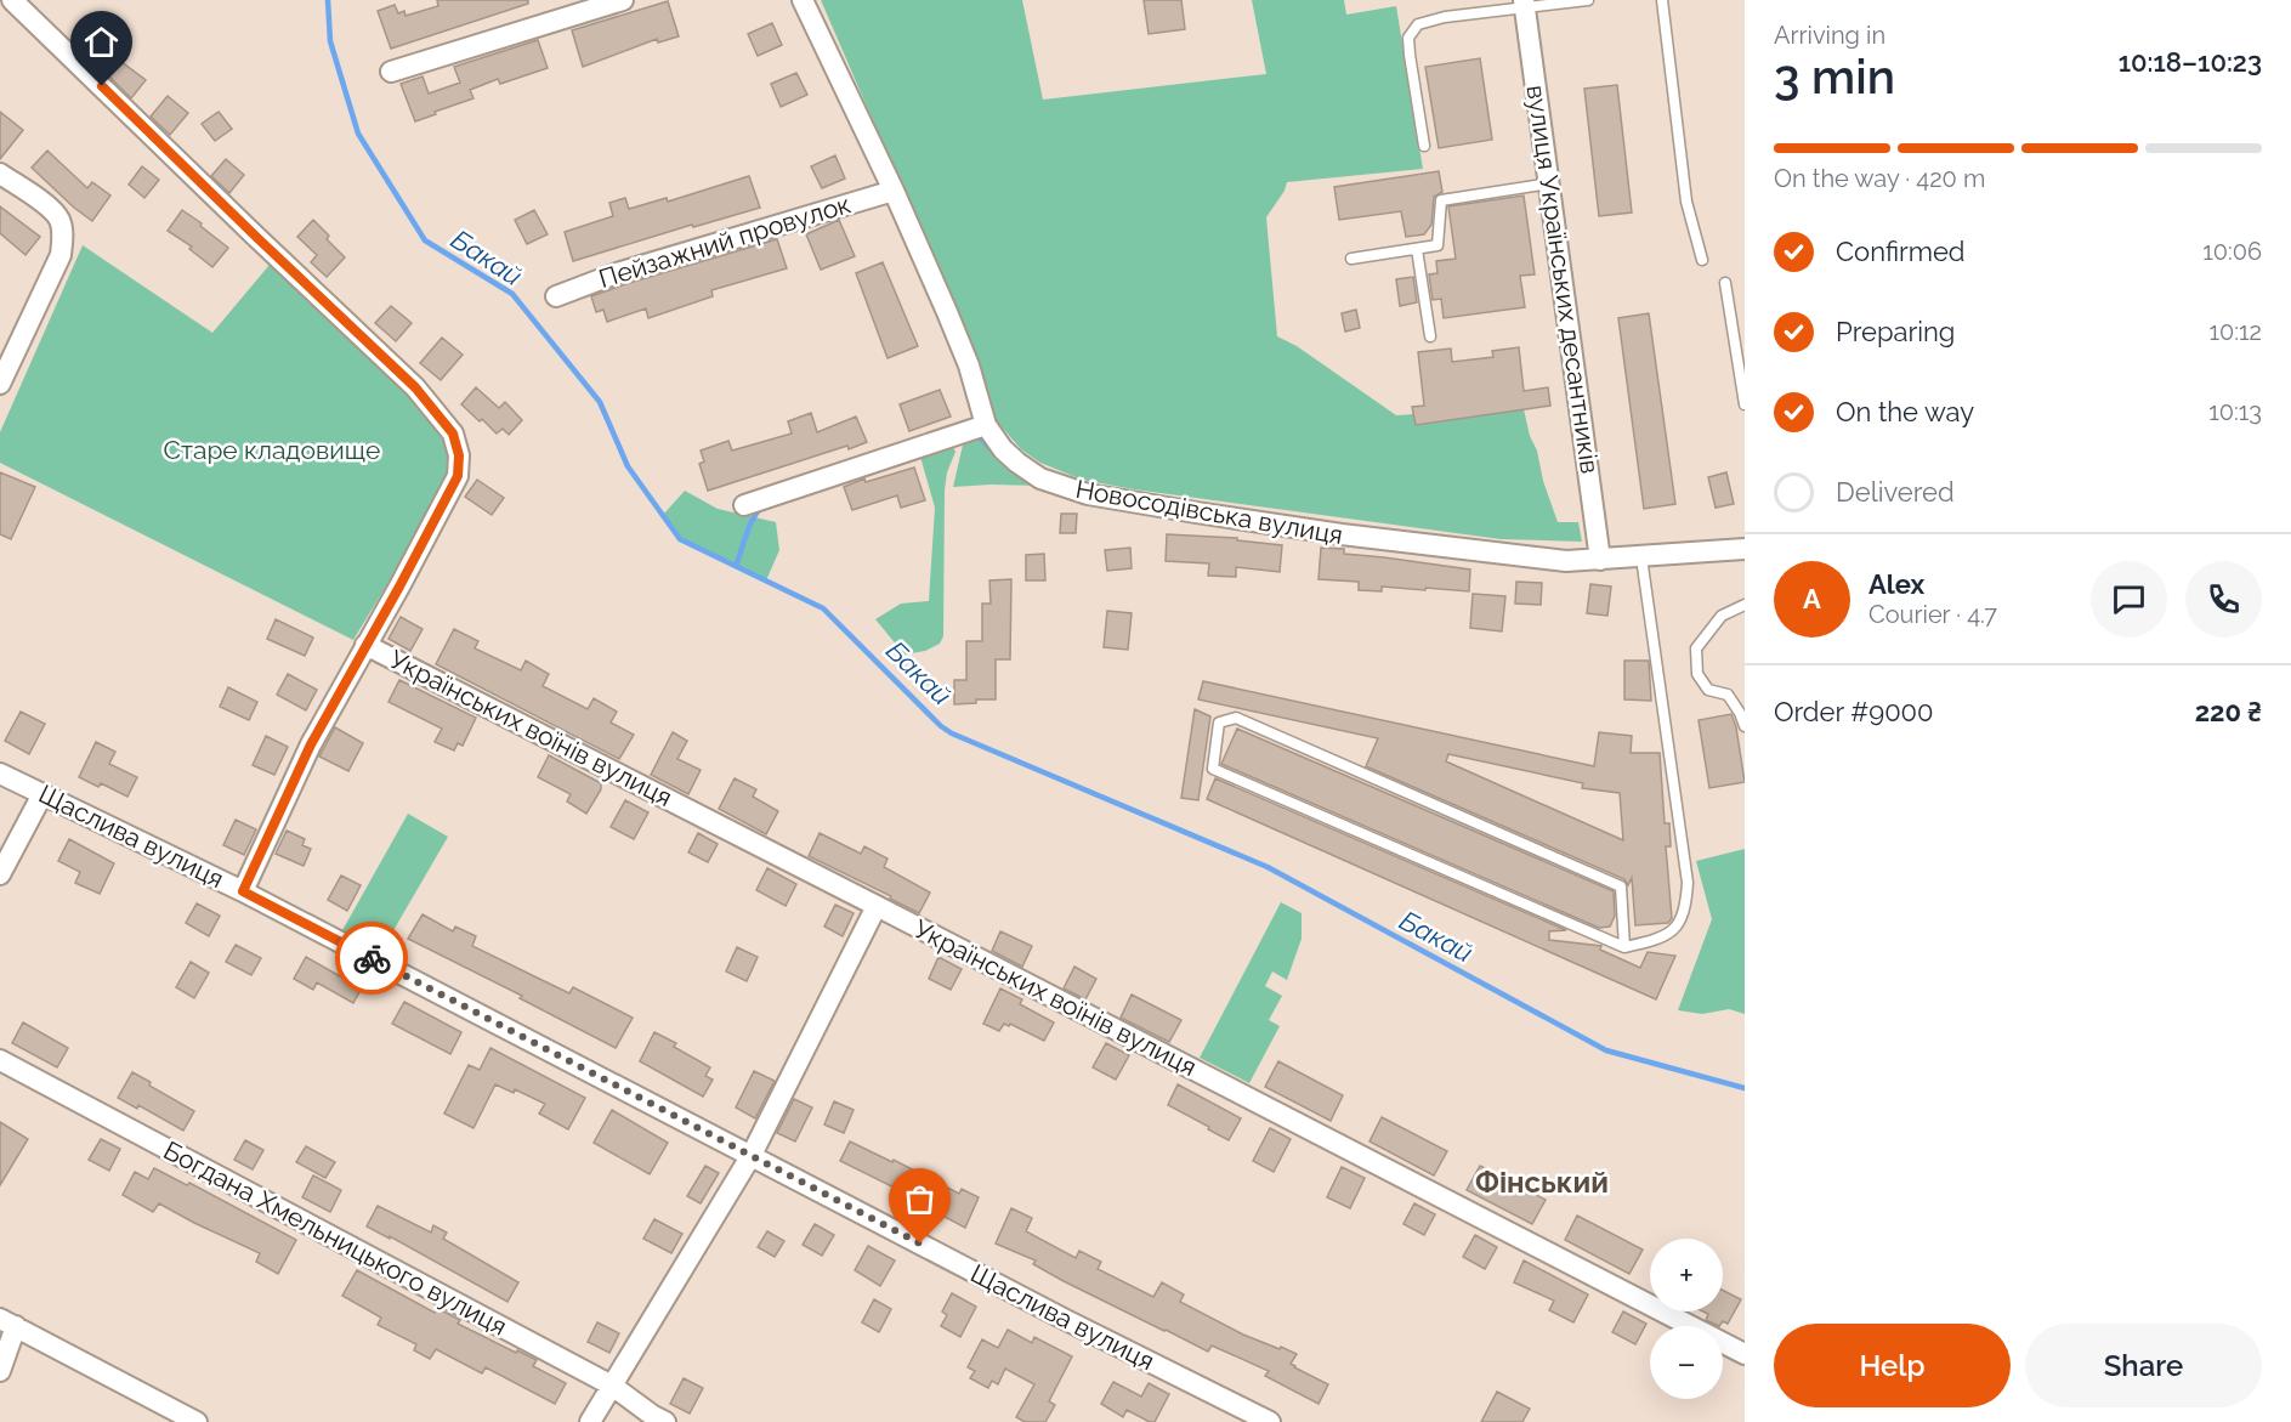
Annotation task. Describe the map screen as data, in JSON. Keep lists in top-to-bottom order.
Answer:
{
  "streets": {
    "street": [
      "Пейзажний провулок",
      "вулиця Українських десантників",
      "Новосодівська вулиця",
      "Українських воїнів вулиця",
      "Щаслива вулиця",
      "Богдана Хмельницького вулиця"
    ]
  },
  "crossings": [
    ["Пейзажний провулок", "Новосодівська вулиця"],
    ["вулиця Українських десантників", "Новосодівська вулиця"]
  ],
  "districts": ["Фінський"],
  "water": ["Бакай"],
  "parks": ["Старе кладовище"],
  "page": {
    "heading": ["3 min", "Arriving in", "10:18–10:23"],
    "panel": [
      "Alex",
      "Courier · 4.7",
      "Order #9000",
      "220 ₴"
    ],
    "bar": "On the way · 420 m",
    "list": [
      ["Confirmed", "10:06"],
      ["Preparing", "10:12"],
      ["On the way", "10:13"],
      "Delivered"
    ],
    "round": "A",
    "map_buttons": ["+", "−"],
    "buttons": ["Help", "Share"]
  }
}
